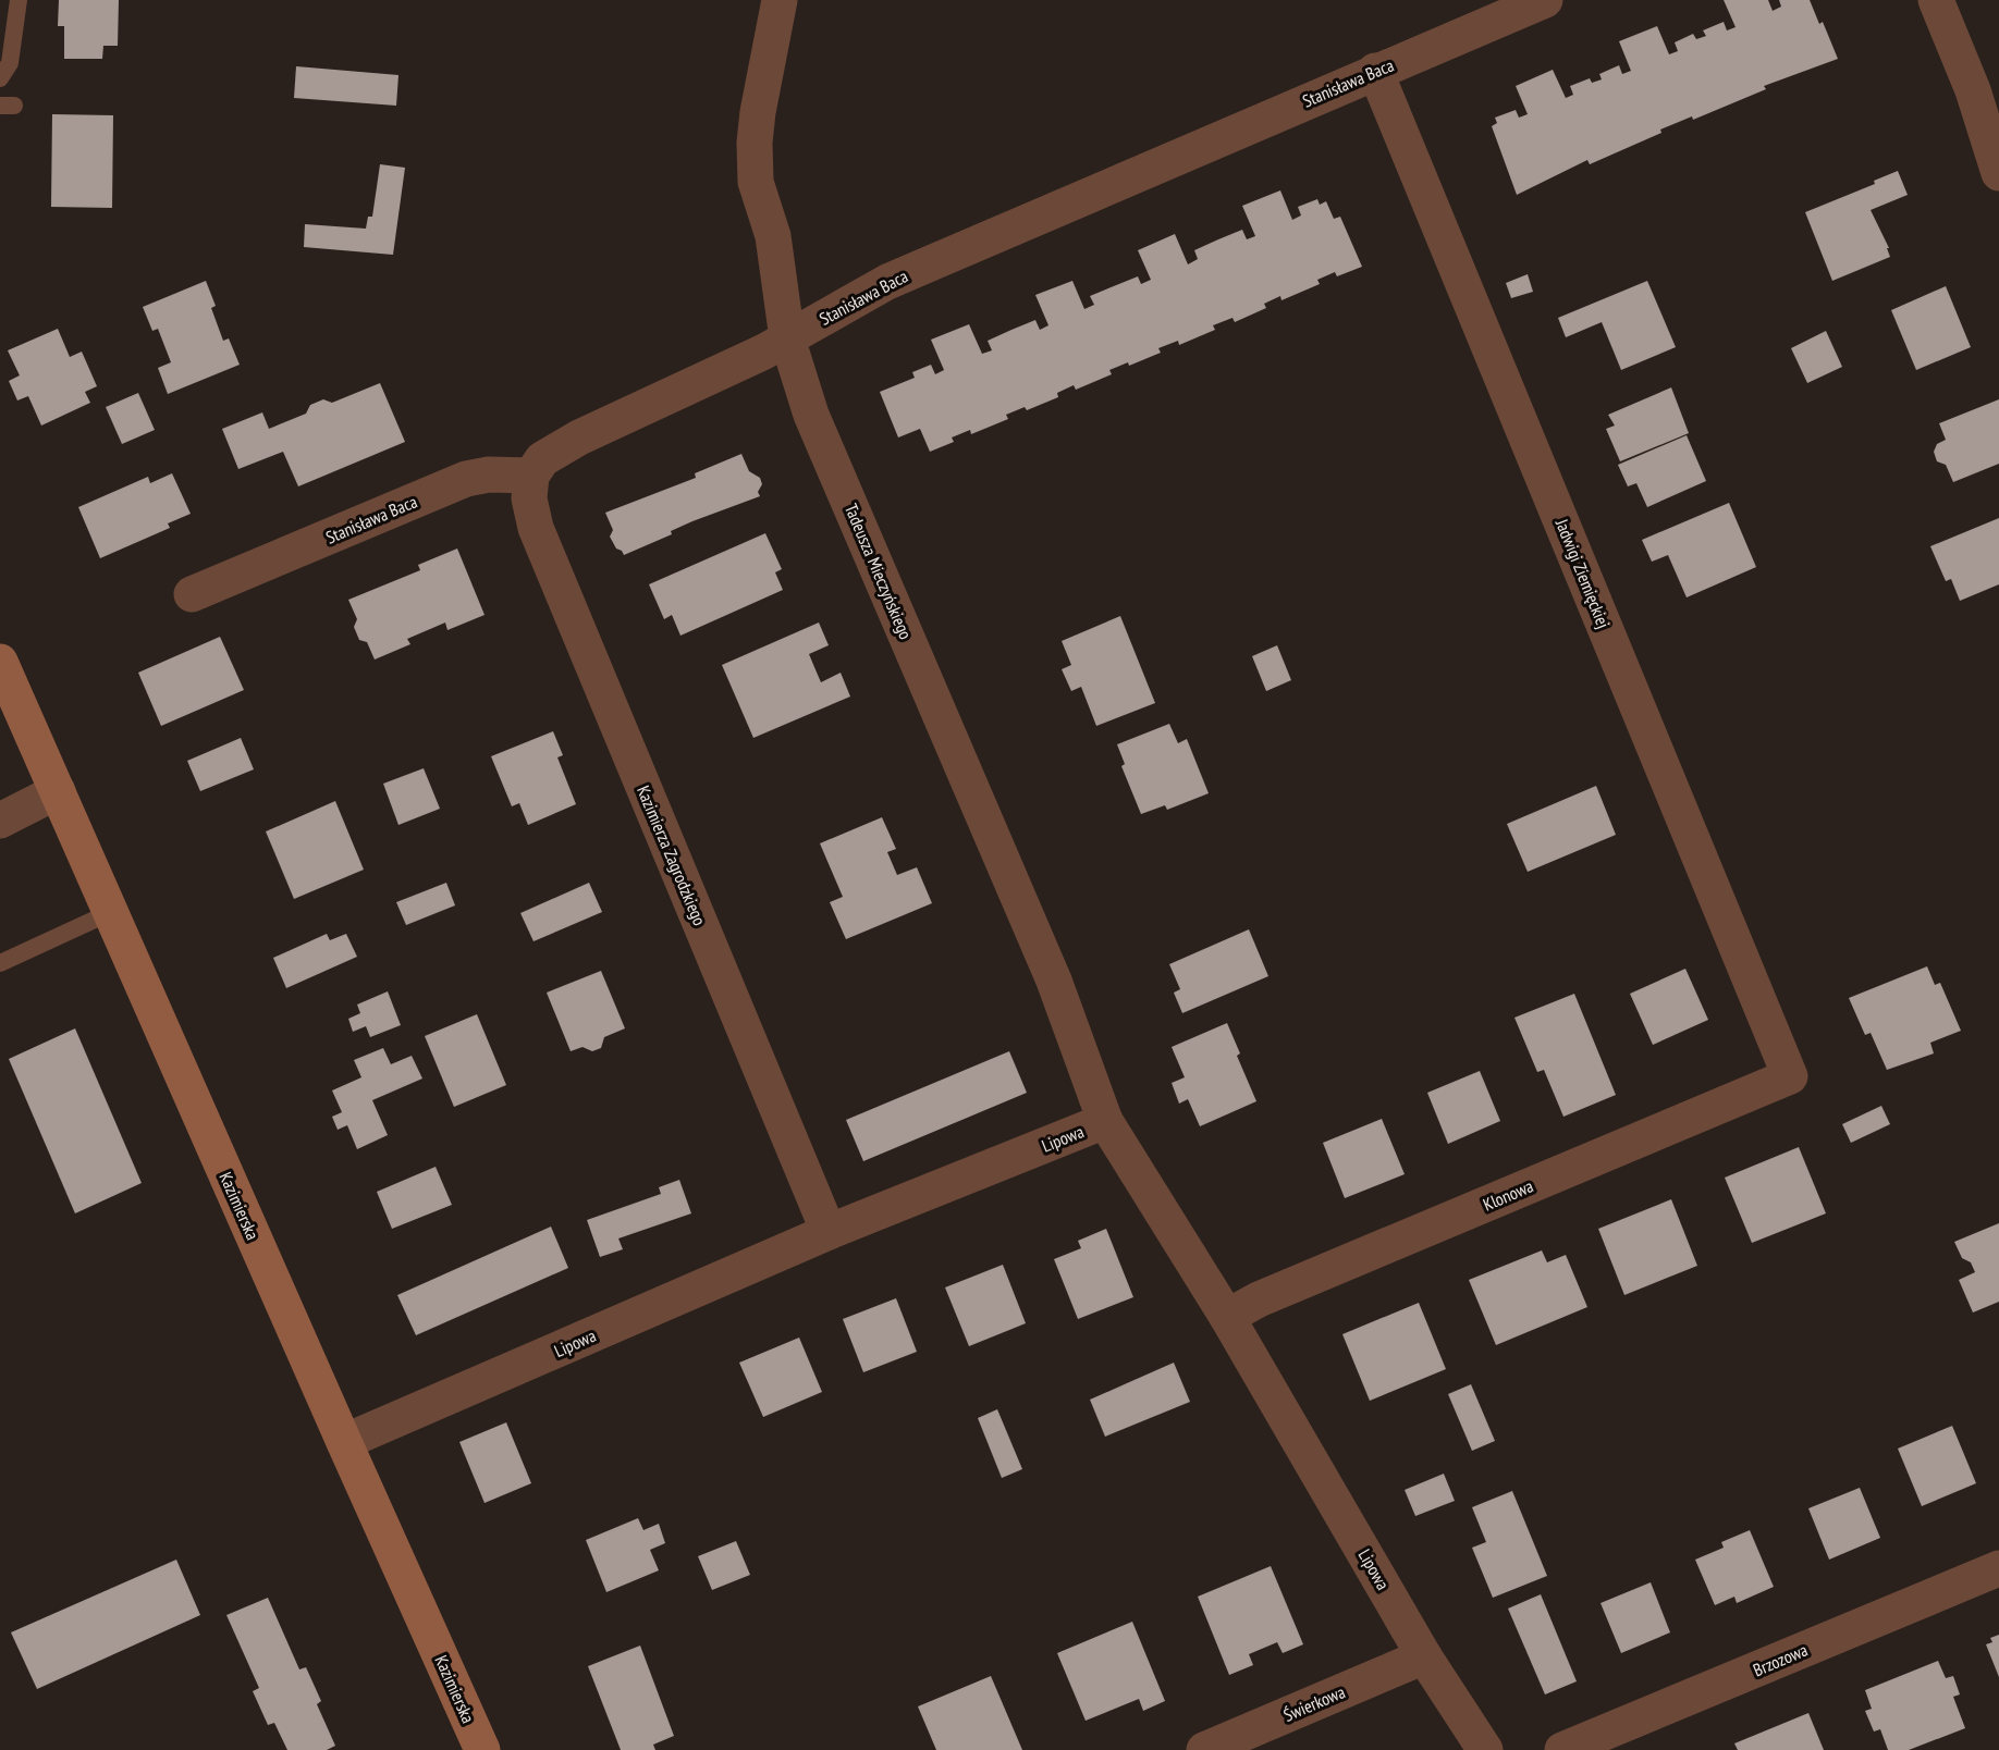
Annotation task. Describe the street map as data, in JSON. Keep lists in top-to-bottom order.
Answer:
{
  "streets": {
    "main road": ["Kazimierska"],
    "street": [
      "Stanisława Baca",
      "Tadeusza Mieczyńskiego",
      "Jadwigi Ziemięckiej",
      "Kazimierza Zagrodzkiego",
      "Lipowa",
      "Klonowa",
      "Brzozowa",
      "Świerkowa"
    ]
  },
  "crossings": [
    ["Stanisława Baca", "Tadeusza Mieczyńskiego"],
    ["Stanisława Baca", "Jadwigi Ziemięckiej"],
    ["Stanisława Baca", "Kazimierza Zagrodzkiego"],
    ["Tadeusza Mieczyńskiego", "Lipowa"],
    ["Jadwigi Ziemięckiej", "Klonowa"],
    ["Kazimierza Zagrodzkiego", "Lipowa"],
    ["Lipowa", "Klonowa"],
    ["Lipowa", "Kazimierska"],
    ["Lipowa", "Świerkowa"]
  ]
}
